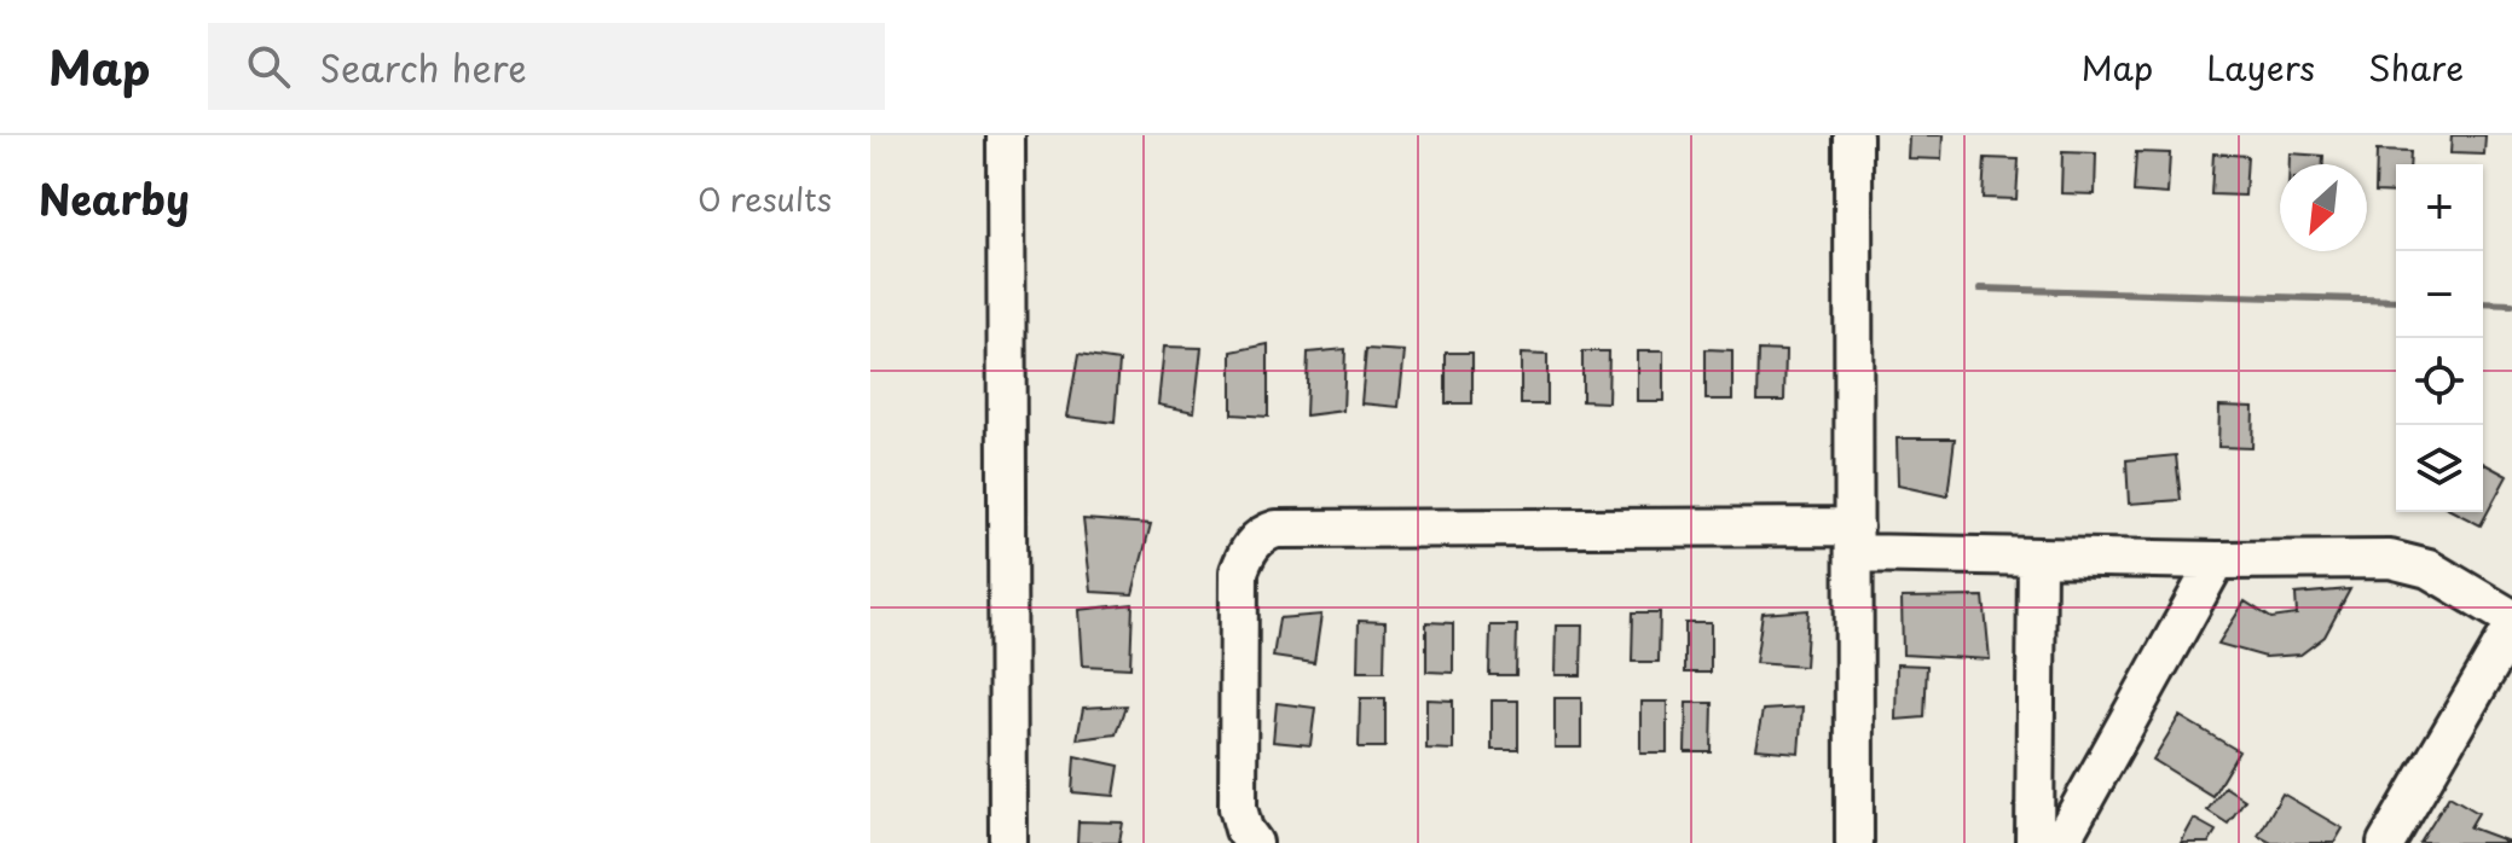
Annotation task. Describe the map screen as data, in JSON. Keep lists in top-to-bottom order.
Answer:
{
  "north": "bottom left",
  "page": {
    "header": "Map",
    "search": "Search here",
    "nav": ["Map", "Layers", "Share"],
    "heading": ["Nearby", "0 results"],
    "map_buttons": ["+", "−"]
  }
}
